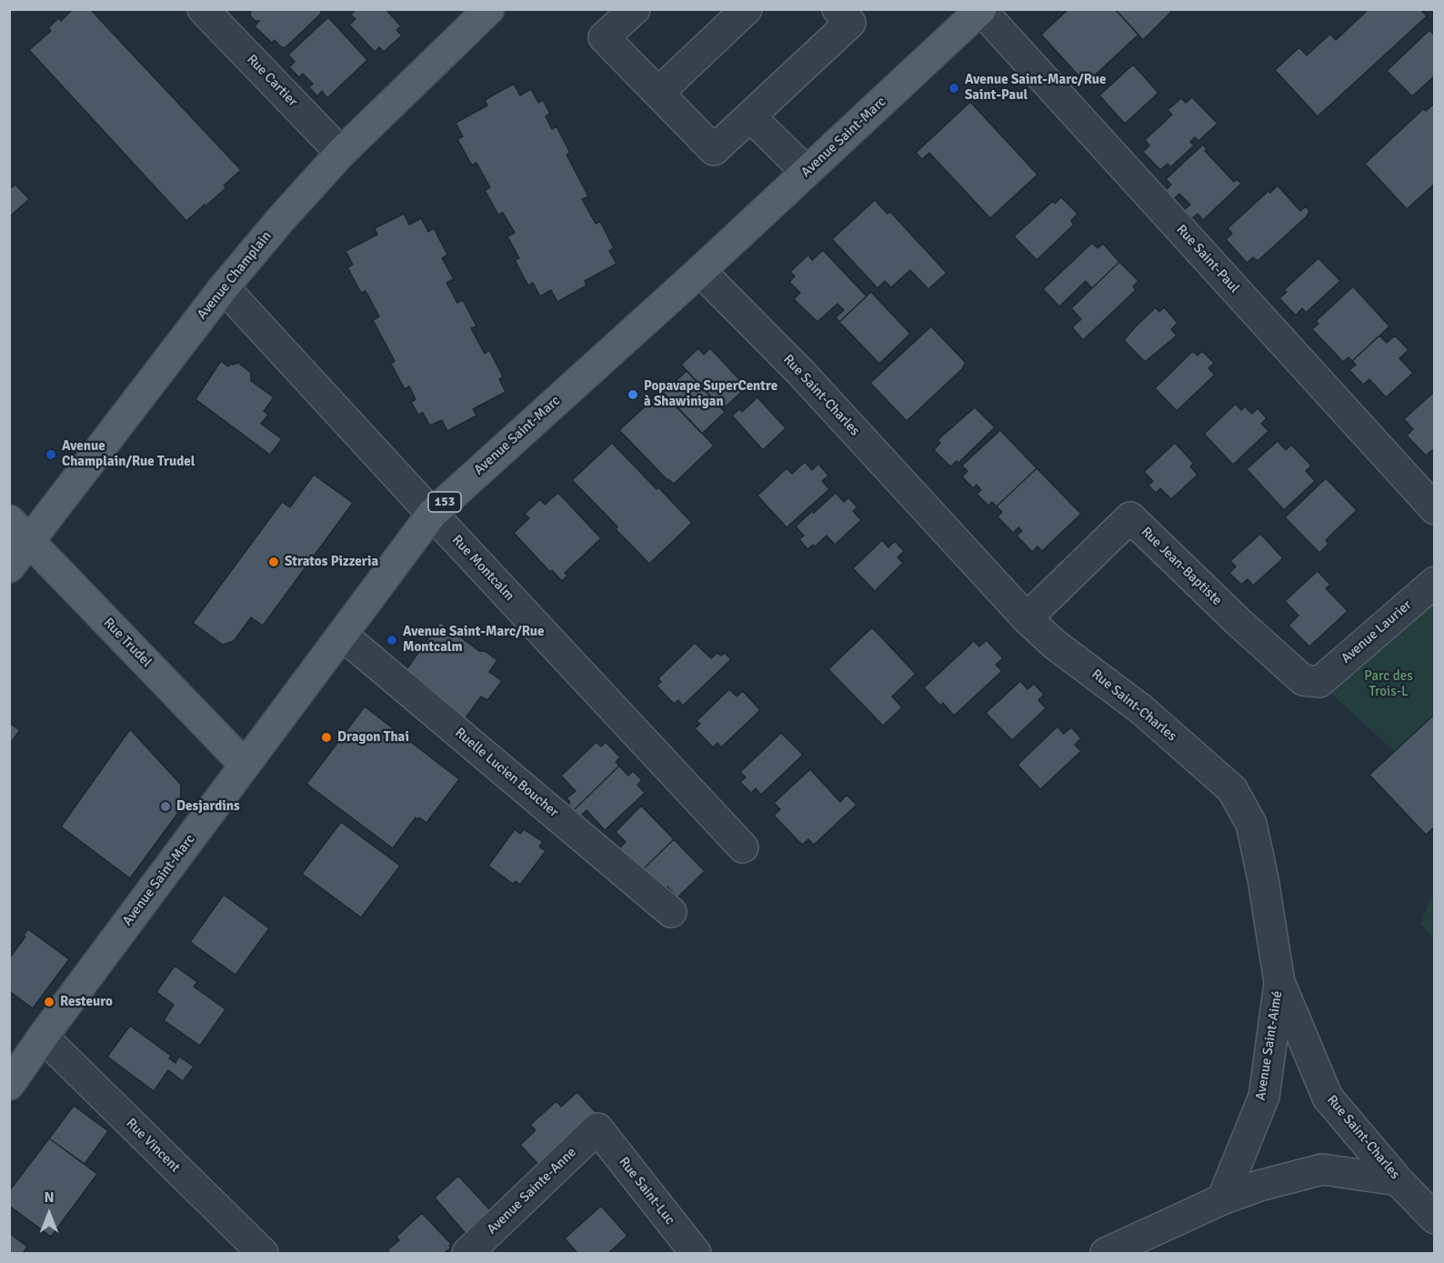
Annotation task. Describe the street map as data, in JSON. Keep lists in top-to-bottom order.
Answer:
{
  "streets": {
    "main road": [
      "Avenue Saint-Marc",
      "Avenue Champlain",
      "153",
      "Rue Trudel"
    ],
    "street": [
      "Rue Cartier",
      "Rue Saint-Paul",
      "Rue Saint-Charles",
      "Rue Jean-Baptiste",
      "Rue Montcalm",
      "Avenue Laurier",
      "Ruelle Lucien Boucher",
      "Avenue Saint-Aimé",
      "Rue Vincent",
      "Avenue Sainte-Anne",
      "Rue Saint-Luc"
    ]
  },
  "crossings": [
    ["Rue Cartier", "Avenue Champlain"],
    ["Avenue Saint-Marc", "Rue Saint-Paul"],
    ["Avenue Saint-Marc", "Rue Saint-Charles"],
    ["Avenue Saint-Marc", "Rue Montcalm"],
    ["Avenue Saint-Marc", "Rue Trudel"],
    ["Avenue Saint-Marc", "Ruelle Lucien Boucher"],
    ["Avenue Saint-Marc", "Rue Vincent"],
    ["Avenue Champlain", "Rue Montcalm"],
    ["Avenue Champlain", "Rue Trudel"],
    ["Rue Saint-Charles", "Rue Jean-Baptiste"],
    ["Rue Saint-Charles", "Avenue Saint-Aimé"],
    ["Rue Jean-Baptiste", "Avenue Laurier"],
    ["Avenue Sainte-Anne", "Rue Saint-Luc"]
  ],
  "parks": ["Parc des Trois-L"],
  "places": [
    "Avenue Saint-Marc/Rue Saint-Paul",
    "Popavape SuperCentre à Shawinigan",
    "Avenue Champlain/Rue Trudel",
    "Stratos Pizzeria",
    "Avenue Saint-Marc/Rue Montcalm",
    "Dragon Thai",
    "Desjardins",
    "Resteuro"
  ],
  "north": "top"
}
